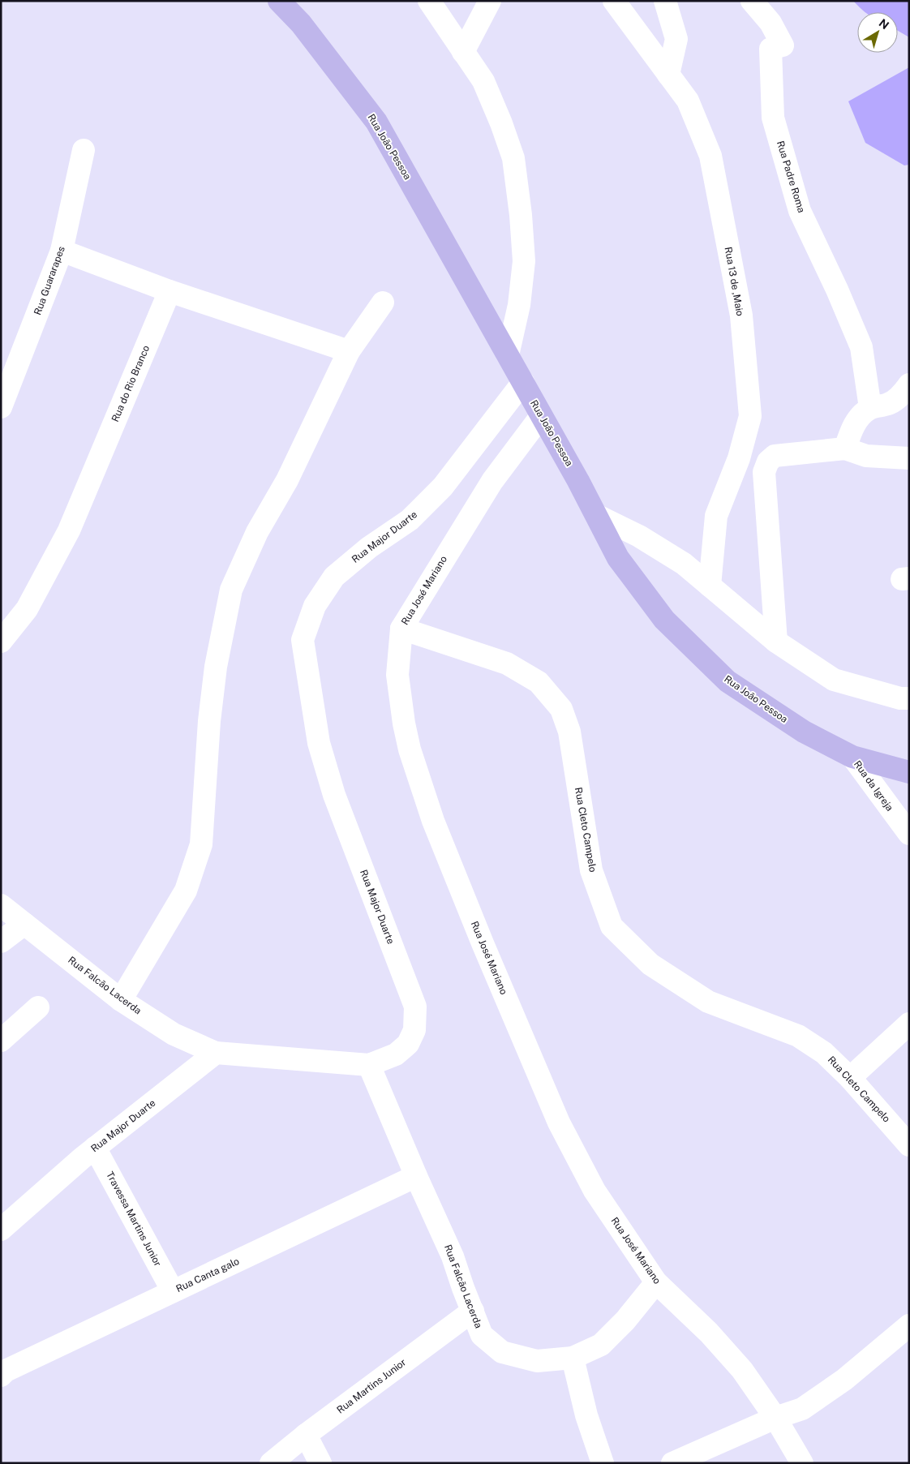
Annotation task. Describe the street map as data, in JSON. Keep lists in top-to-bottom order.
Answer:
{
  "streets": {
    "main road": ["Rua João Pessoa"],
    "street": [
      "Rua Padre Roma",
      "Rua Guararapes",
      "Rua 13 de ,Maio",
      "Rua do Rio Branco",
      "Rua Major Duarte",
      "Rua José Mariano",
      "Rua da Igreja",
      "Rua Cleto Campelo",
      "Rua Falcão Lacerda",
      "Travessa Martins Junior",
      "Rua Canta galo",
      "Rua Martins Junior"
    ]
  },
  "crossings": [
    ["Rua João Pessoa", "Rua Major Duarte"],
    ["Rua João Pessoa", "Rua José Mariano"],
    ["Rua João Pessoa", "Rua da Igreja"],
    ["Rua Major Duarte", "Rua Falcão Lacerda"],
    ["Rua Major Duarte", "Travessa Martins Junior"],
    ["Rua José Mariano", "Rua Cleto Campelo"],
    ["Rua José Mariano", "Rua Falcão Lacerda"],
    ["Rua Falcão Lacerda", "Rua Canta galo"],
    ["Rua Falcão Lacerda", "Rua Martins Junior"],
    ["Travessa Martins Junior", "Rua Canta galo"]
  ],
  "north": "top right"
}
